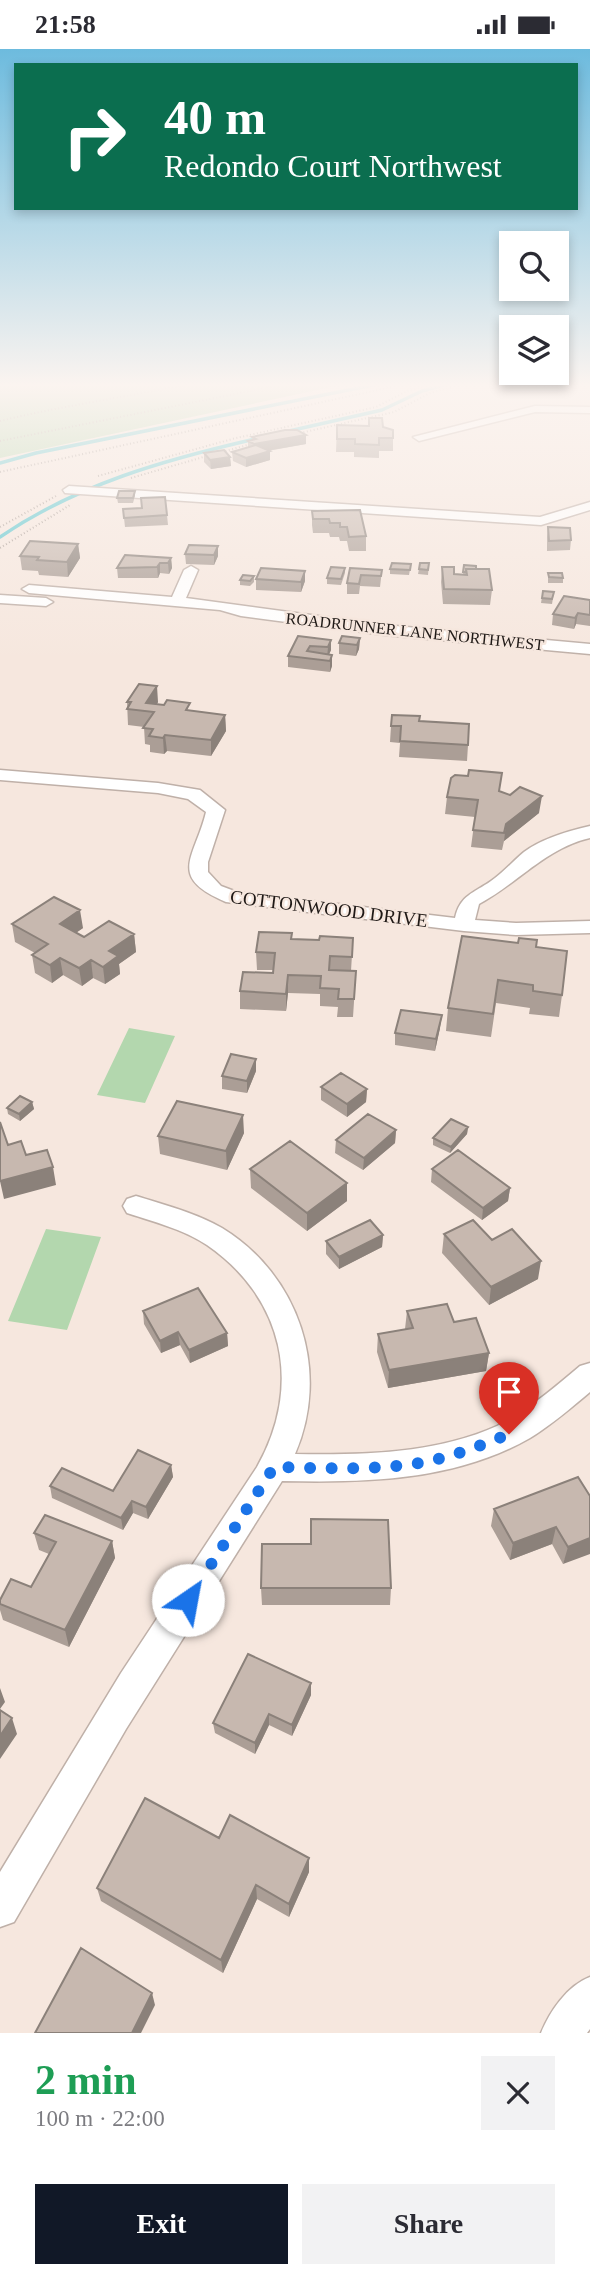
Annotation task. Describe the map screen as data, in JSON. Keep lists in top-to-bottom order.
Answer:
{
  "streets": {
    "street": ["ROADRUNNER LANE NORTHWEST", "COTTONWOOD DRIVE"]
  },
  "page": {
    "status": "21:58",
    "turn": ["40 m", "Redondo Court Northwest"],
    "heading": ["2 min", "100 m · 22:00"],
    "buttons": ["Exit", "Share"]
  }
}
